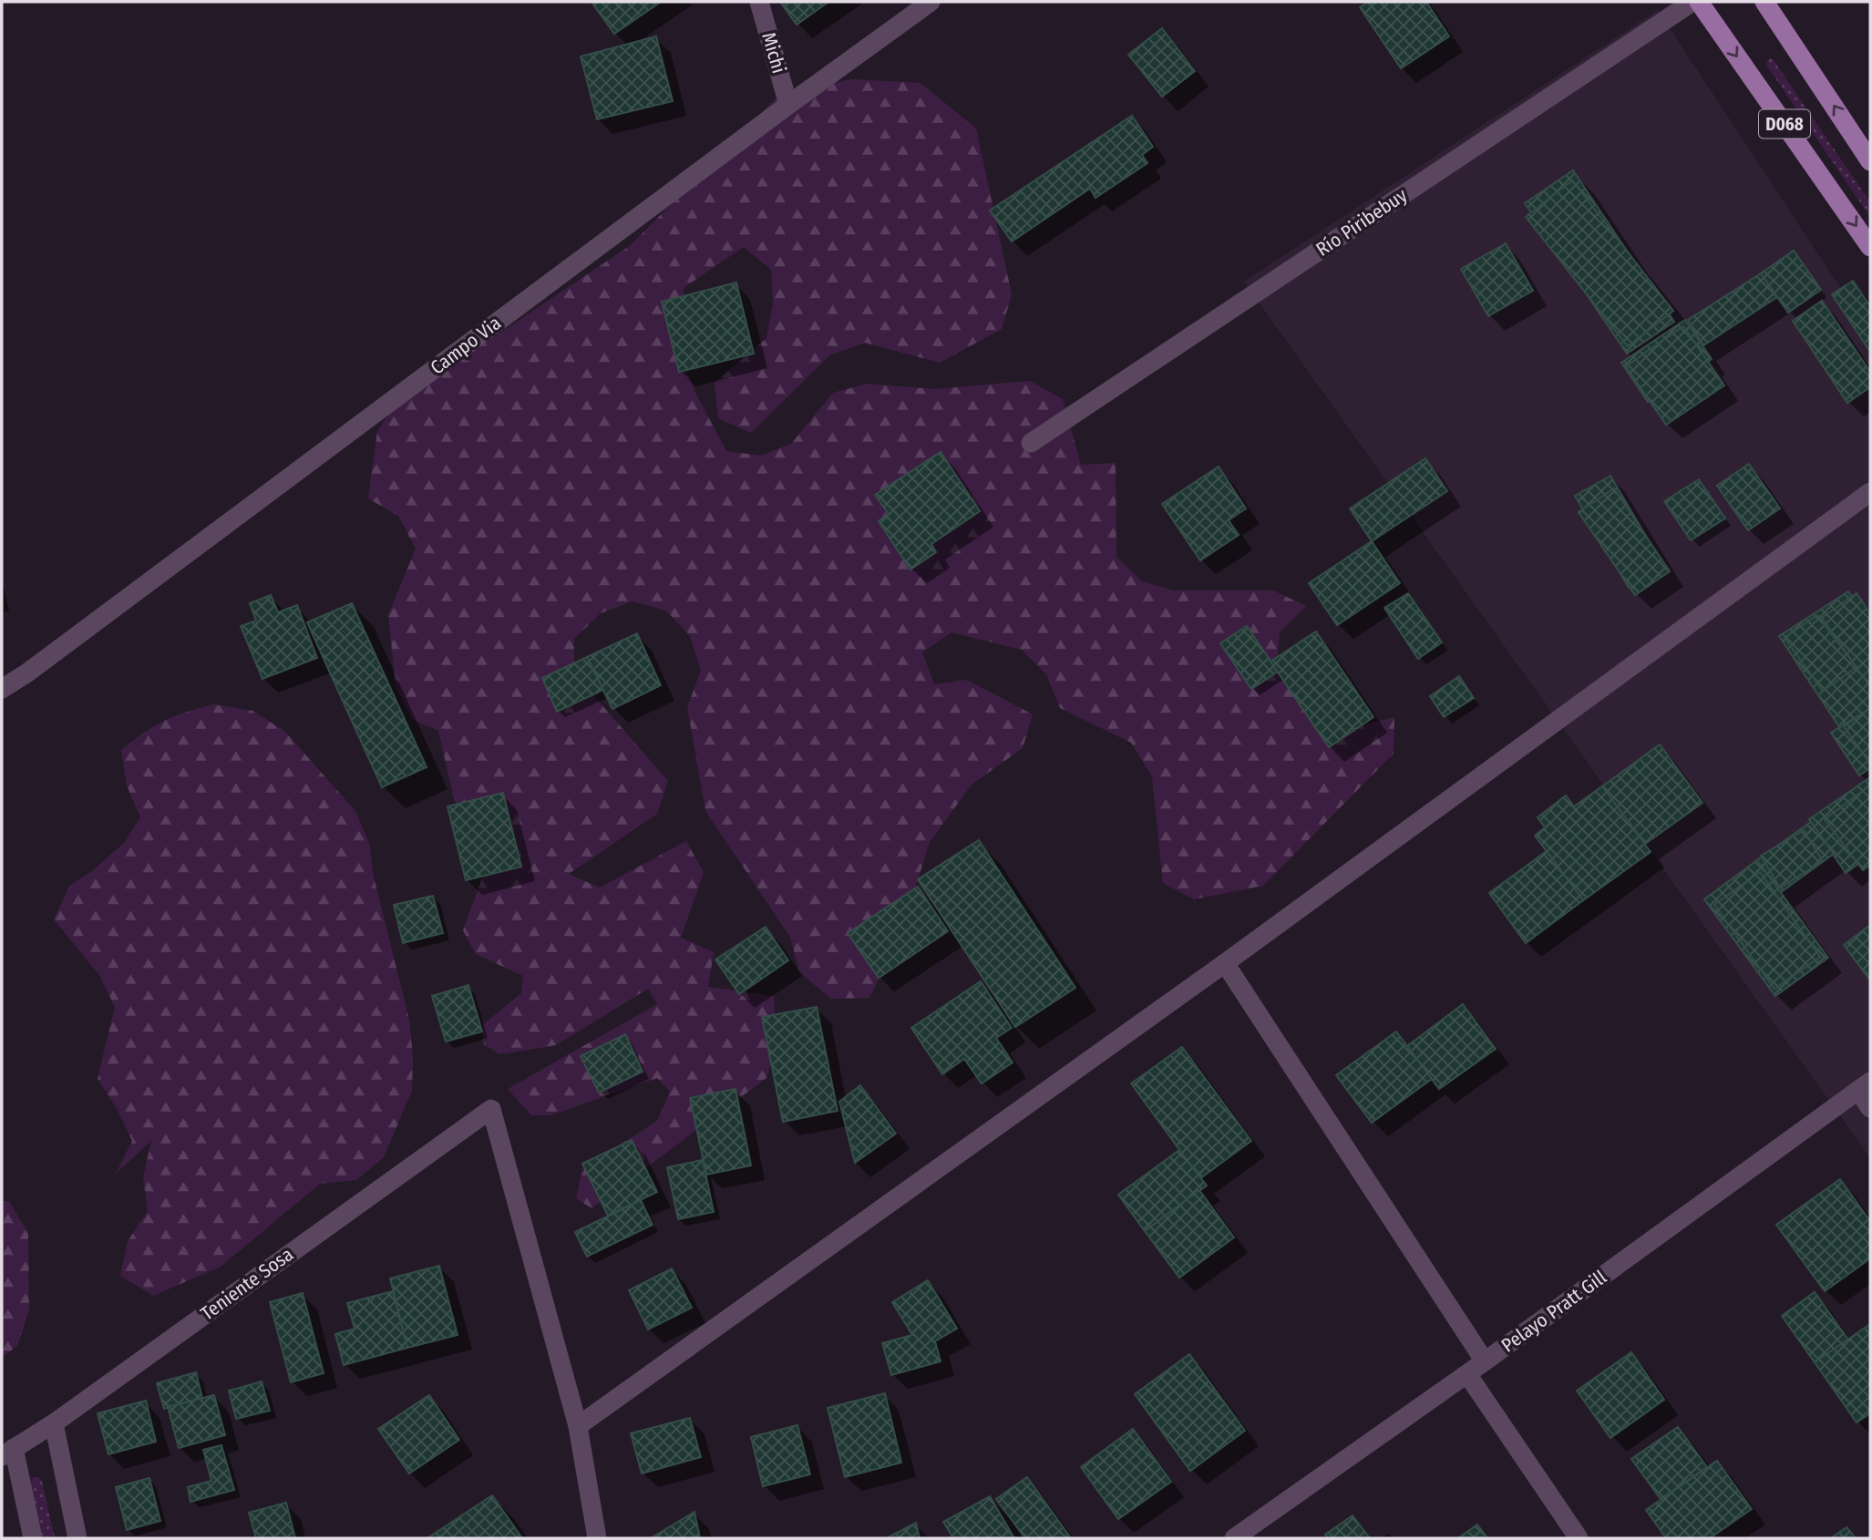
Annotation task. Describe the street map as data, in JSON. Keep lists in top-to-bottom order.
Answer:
{
  "streets": {
    "main road": ["D068"],
    "street": [
      "Michi",
      "Río Piribebuy",
      "Campo Via",
      "Teniente Sosa",
      "Pelayo Pratt Gill"
    ]
  },
  "crossings": [
    ["Michi", "Campo Via"]
  ]
}
